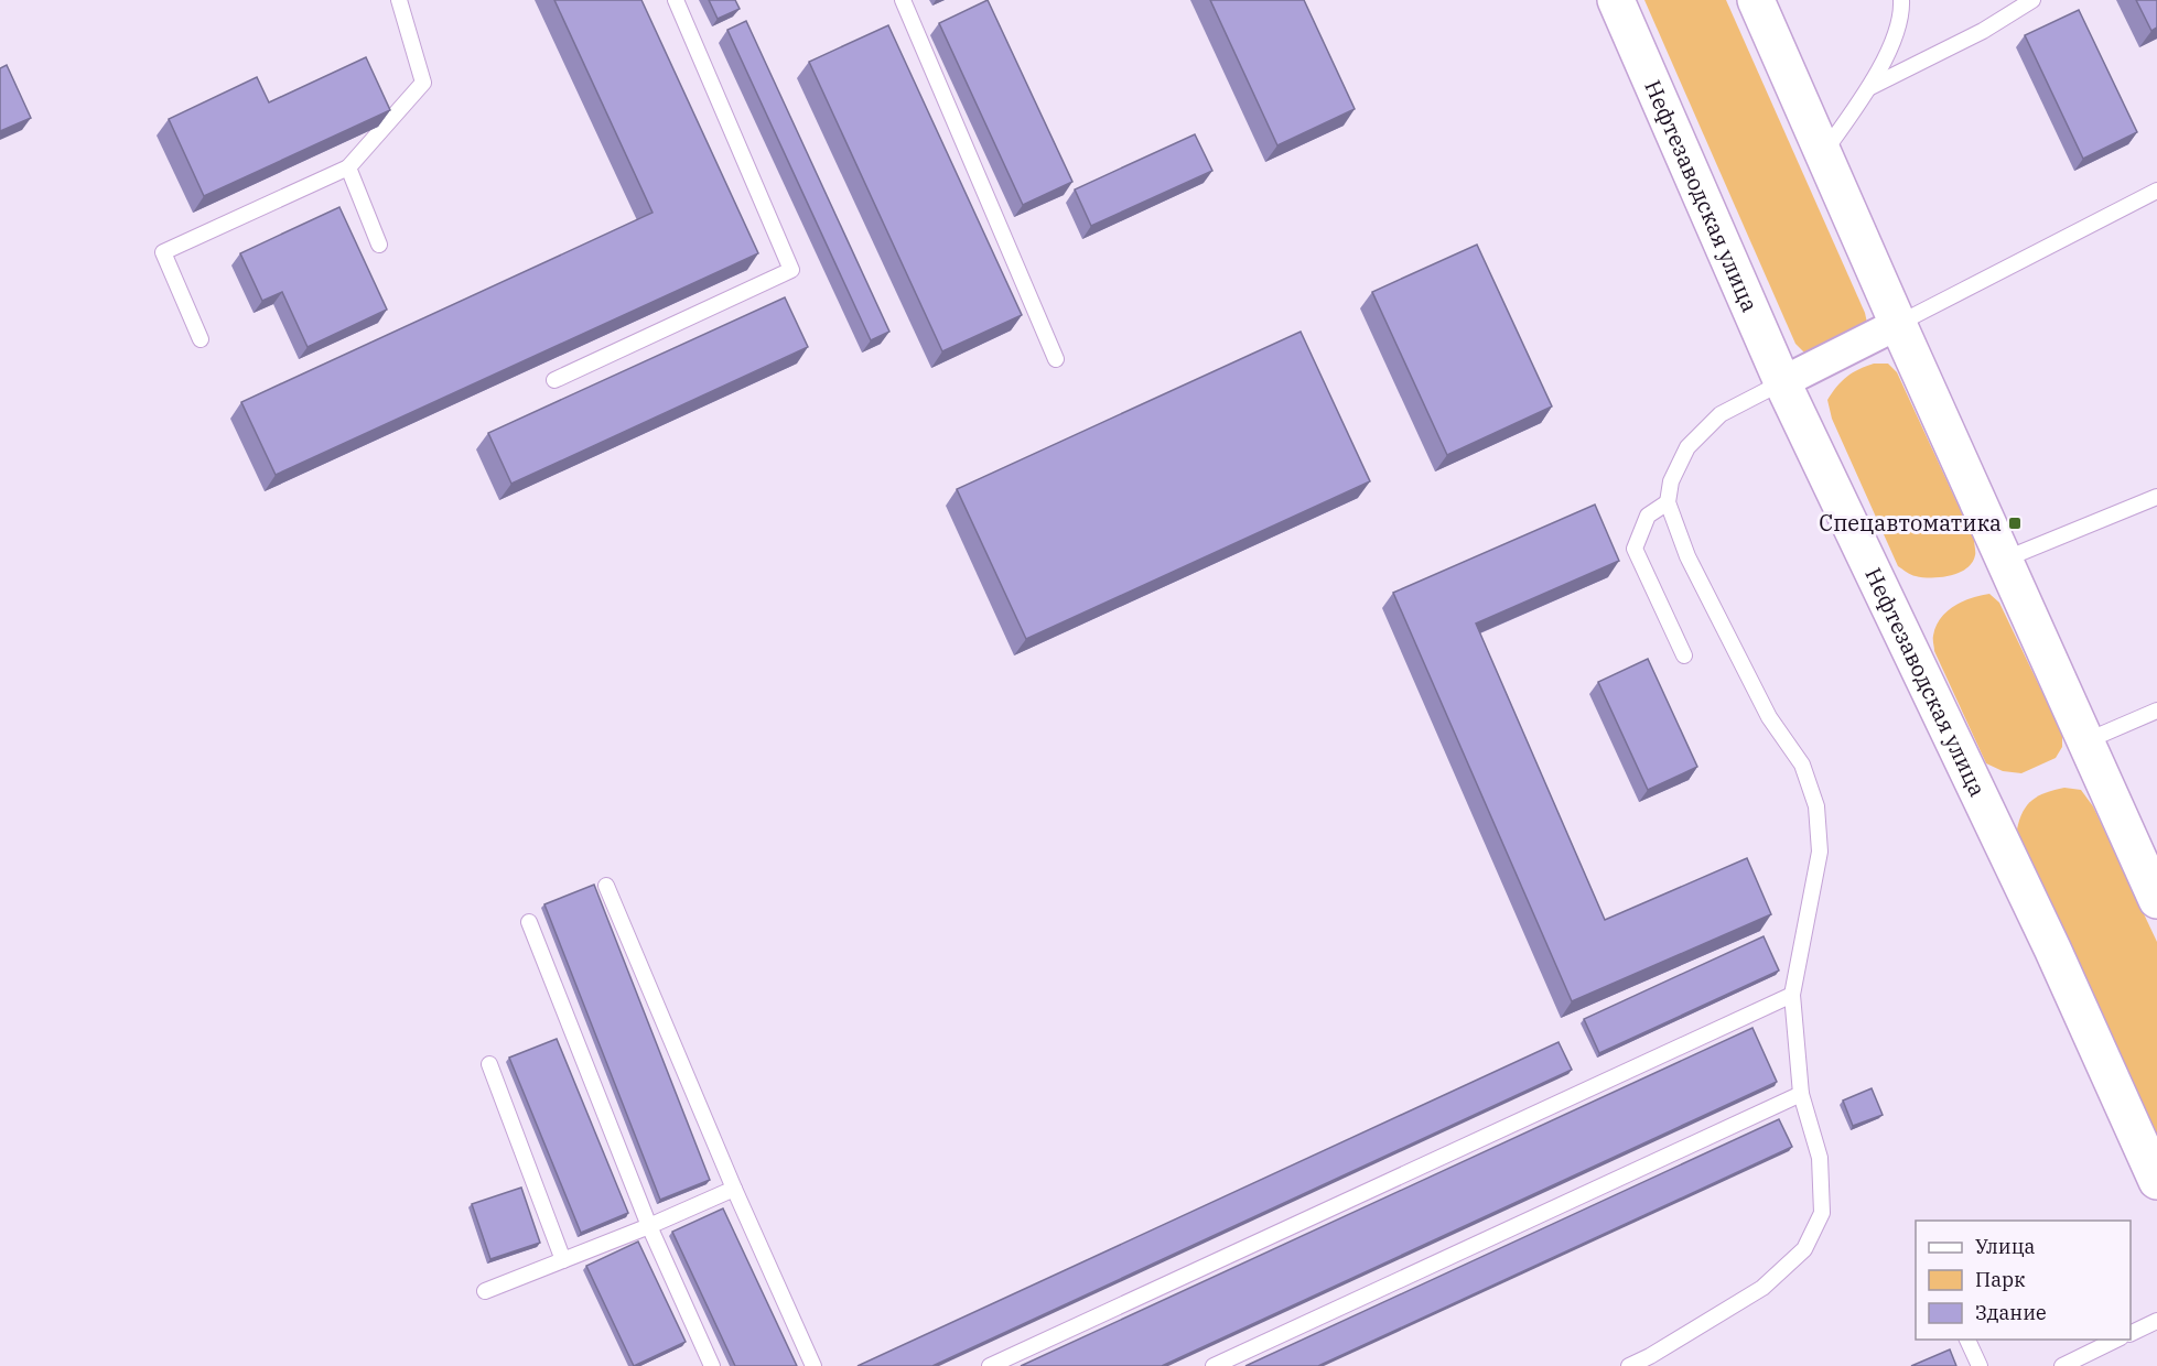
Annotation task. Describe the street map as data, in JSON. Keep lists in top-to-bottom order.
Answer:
{
  "streets": {
    "main road": ["Нефтезаводская улица"]
  },
  "places": {
    "transit": ["Спецавтоматика"]
  },
  "legend": ["Улица", "Парк", "Здание"]
}
